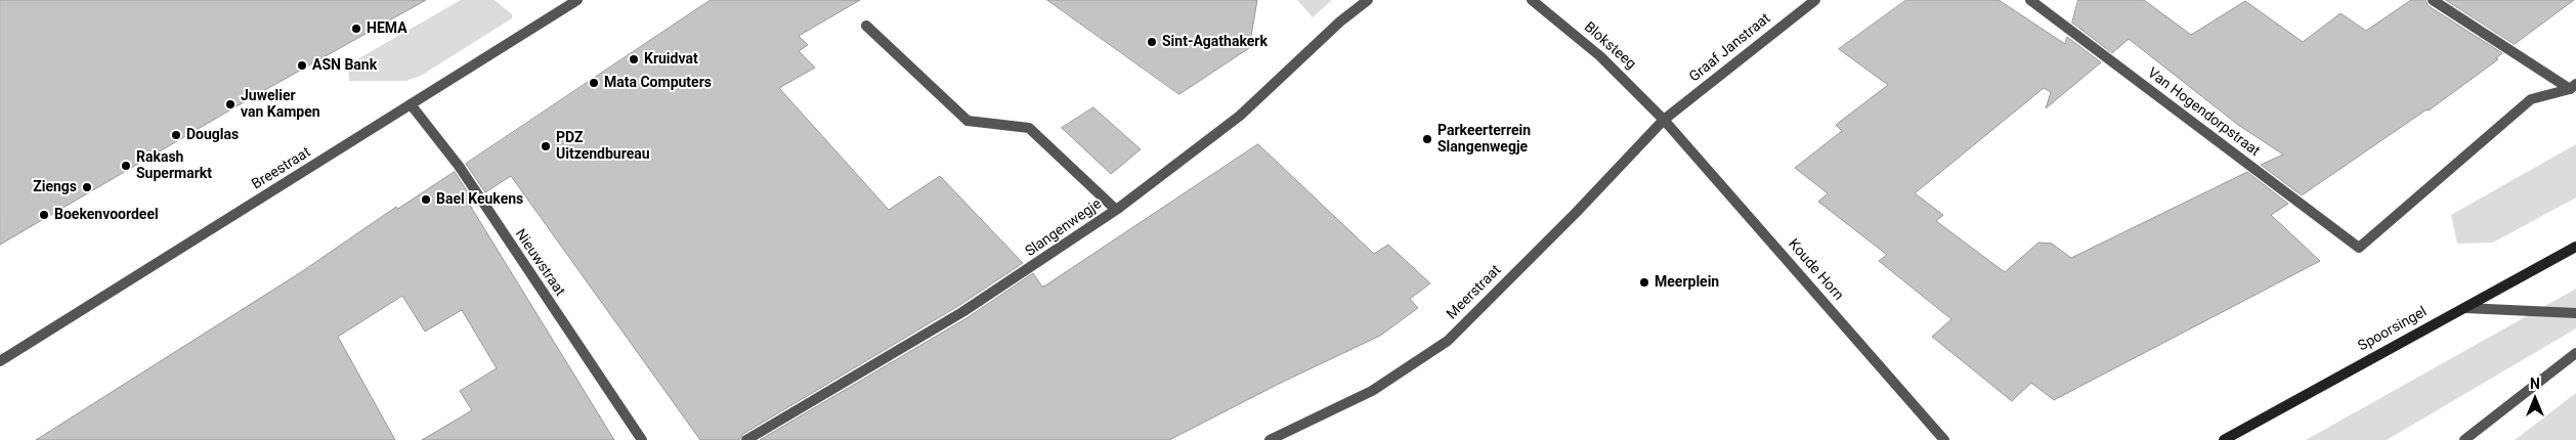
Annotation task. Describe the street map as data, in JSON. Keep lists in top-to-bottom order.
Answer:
{
  "streets": {
    "main road": ["Spoorsingel"],
    "street": [
      "Bloksteeg",
      "Graaf Janstraat",
      "Van Hogendorpstraat",
      "Breestraat",
      "Slangenwegje",
      "Nieuwstraat",
      "Koude Horn",
      "Meerstraat"
    ]
  },
  "crossings": [
    ["Bloksteeg", "Graaf Janstraat"],
    ["Bloksteeg", "Koude Horn"],
    ["Bloksteeg", "Meerstraat"],
    ["Graaf Janstraat", "Koude Horn"],
    ["Graaf Janstraat", "Meerstraat"],
    ["Breestraat", "Nieuwstraat"],
    ["Koude Horn", "Meerstraat"]
  ],
  "places": [
    "HEMA",
    "Sint-Agathakerk",
    "Kruidvat",
    "ASN Bank",
    "Mata Computers",
    "Juwelier van Kampen",
    "Douglas",
    "Parkeerterrein Slangenwegje",
    "PDZ Uitzendbureau",
    "Rakash Supermarkt",
    "Ziengs",
    "Bael Keukens",
    "Boekenvoordeel",
    "Meerplein"
  ],
  "north": "top"
}
